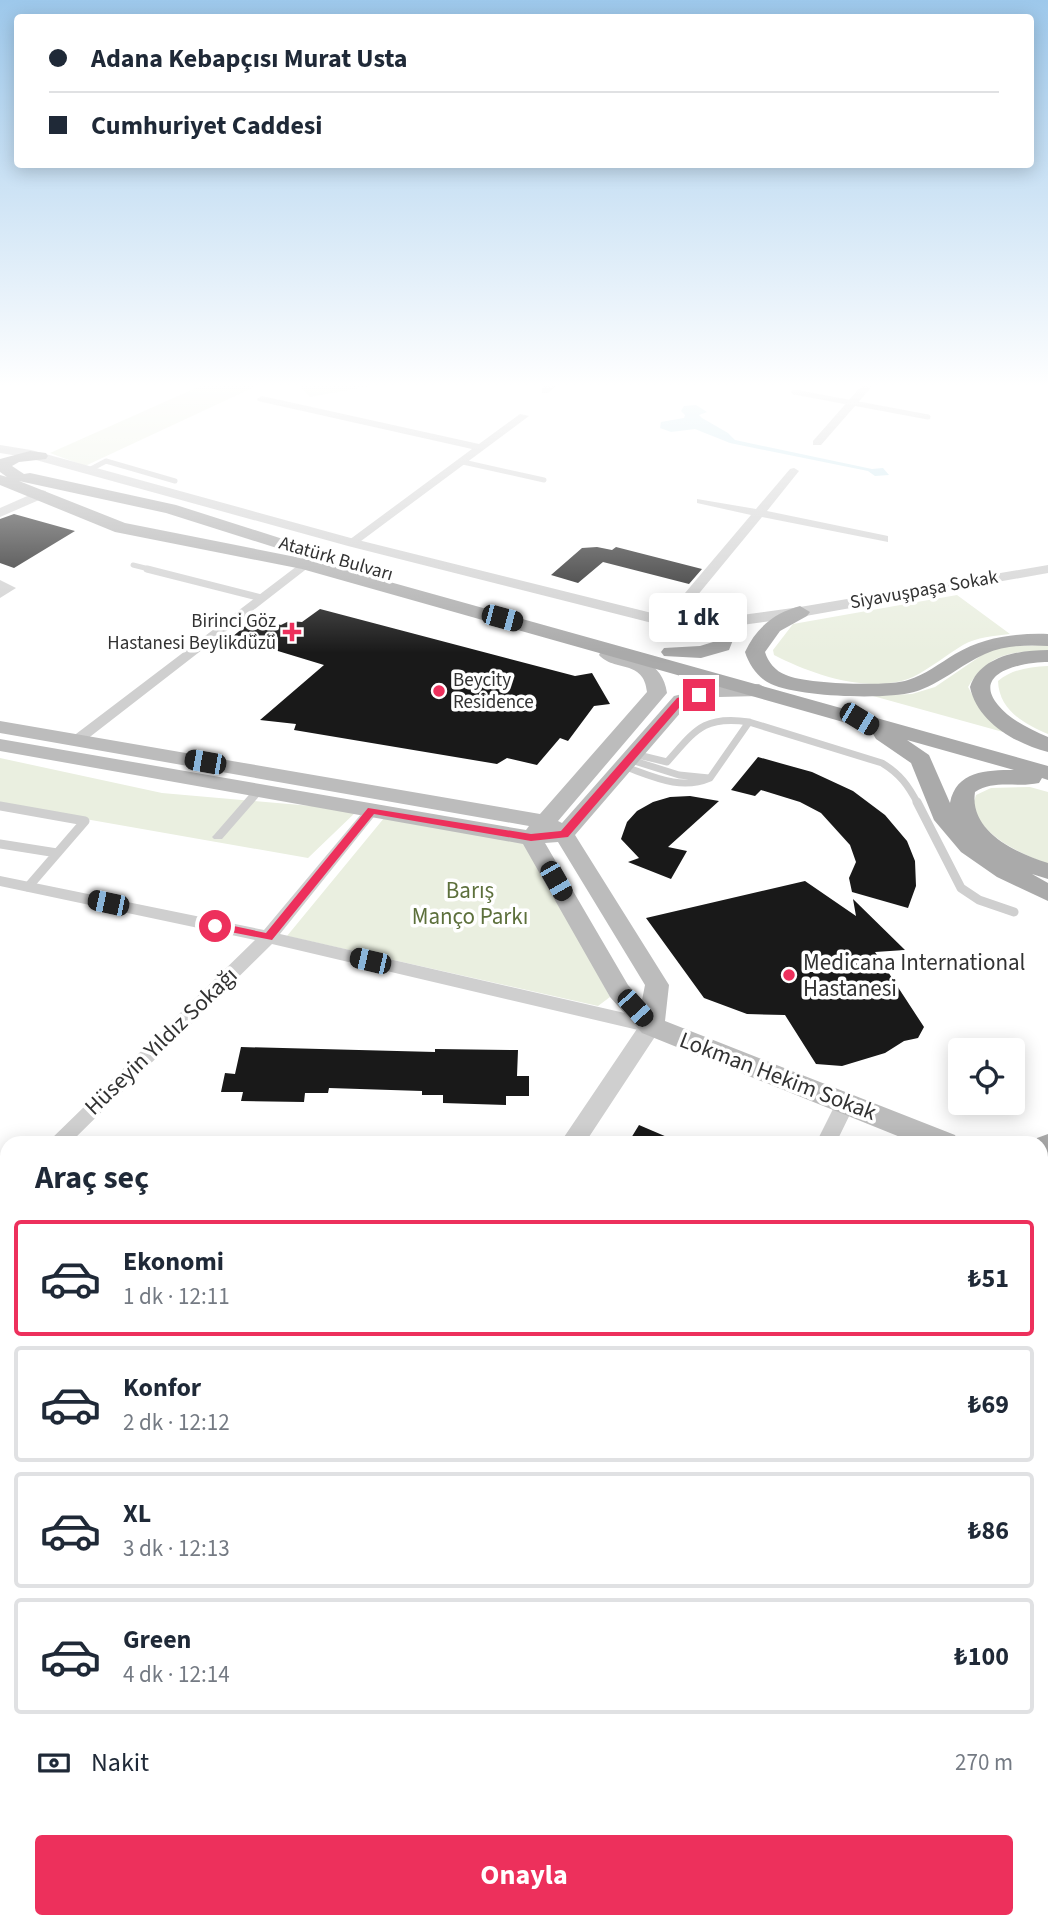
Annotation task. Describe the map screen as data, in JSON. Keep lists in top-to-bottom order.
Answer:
{
  "streets": {
    "main road": ["Atatürk Bulvarı", "Lokman Hekim Sokak"],
    "street": ["Siyavuşpaşa Sokak", "Hüseyin Yıldız Sokağı"]
  },
  "parks": ["Barış Manço Parkı"],
  "places": {
    "health": ["Birinci Göz Hastanesi Beylikdüzü"],
    "other": ["Beycity Residence", "Medicana International Hastanesi"]
  },
  "page": {
    "banner": ["Adana Kebapçısı Murat Usta", "Cumhuriyet Caddesi"],
    "bubble": "1 dk",
    "heading": "Araç seç",
    "list": [
      {
        "name": "Ekonomi",
        "note": "1 dk · 12:11",
        "value": "₺51"
      },
      {
        "name": "Konfor",
        "note": "2 dk · 12:12",
        "value": "₺69"
      },
      {
        "name": "XL",
        "note": "3 dk · 12:13",
        "value": "₺86"
      },
      {
        "name": "Green",
        "note": "4 dk · 12:14",
        "value": "₺100"
      }
    ],
    "pay": ["Nakit", "270 m"],
    "buttons": "Onayla"
  }
}
